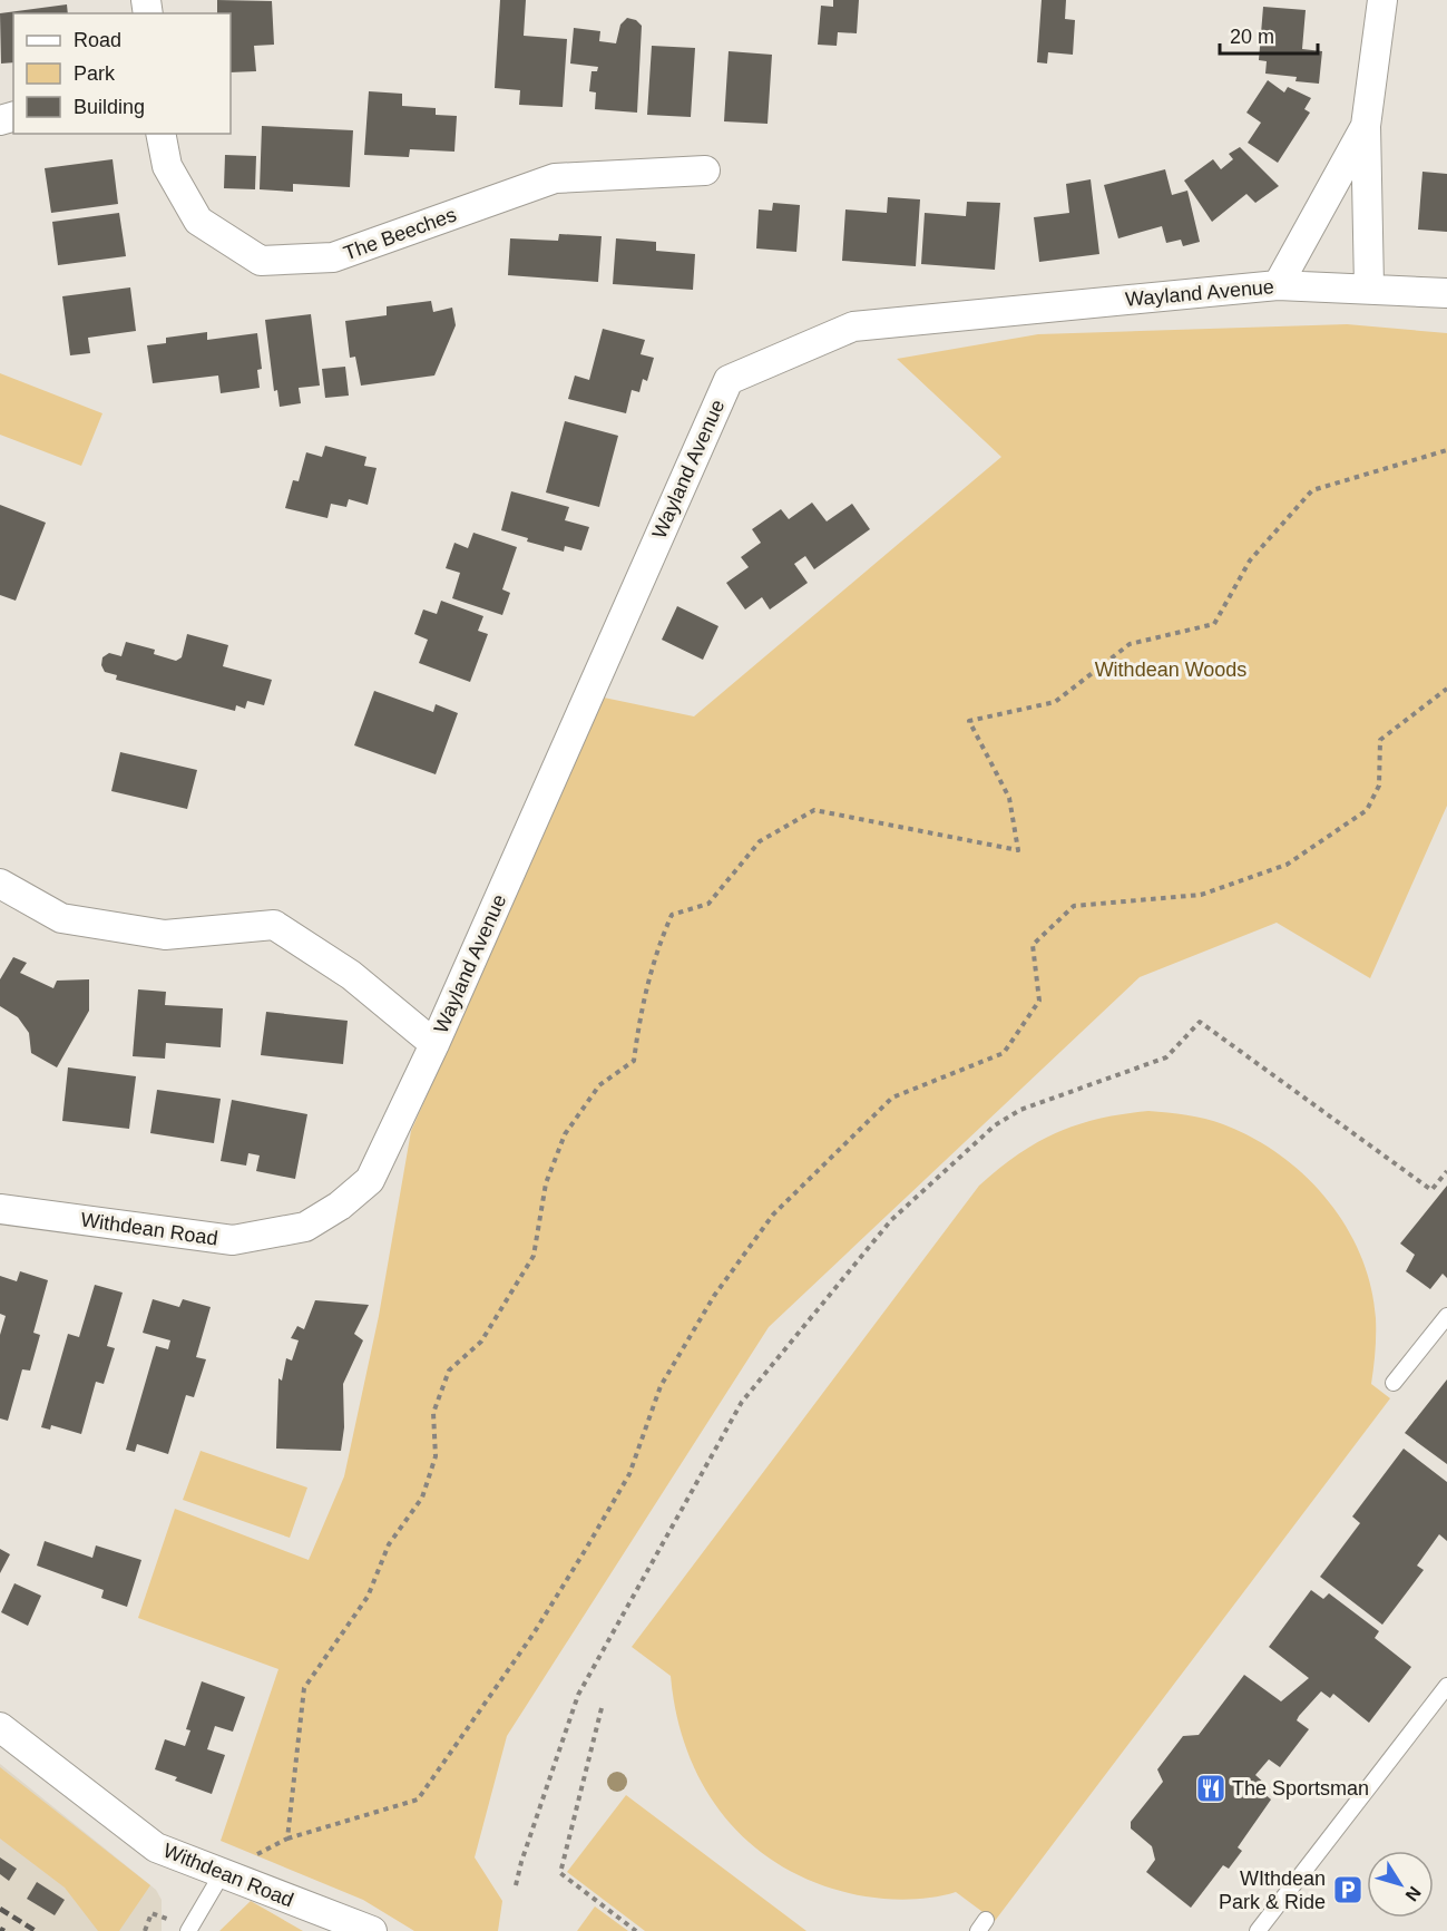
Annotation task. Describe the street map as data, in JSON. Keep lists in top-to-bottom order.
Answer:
{
  "streets": {
    "street": ["The Beeches", "Wayland Avenue", "Withdean Road"]
  },
  "crossings": [
    ["Wayland Avenue", "Withdean Road"]
  ],
  "parks": ["Withdean Woods"],
  "places": {
    "restaurant": ["The Sportsman"],
    "parking": ["WIthdean Park & Ride"]
  },
  "legend": ["Road", "Park", "Building"],
  "scale_bar": "20 m",
  "north": "bottom right"
}
